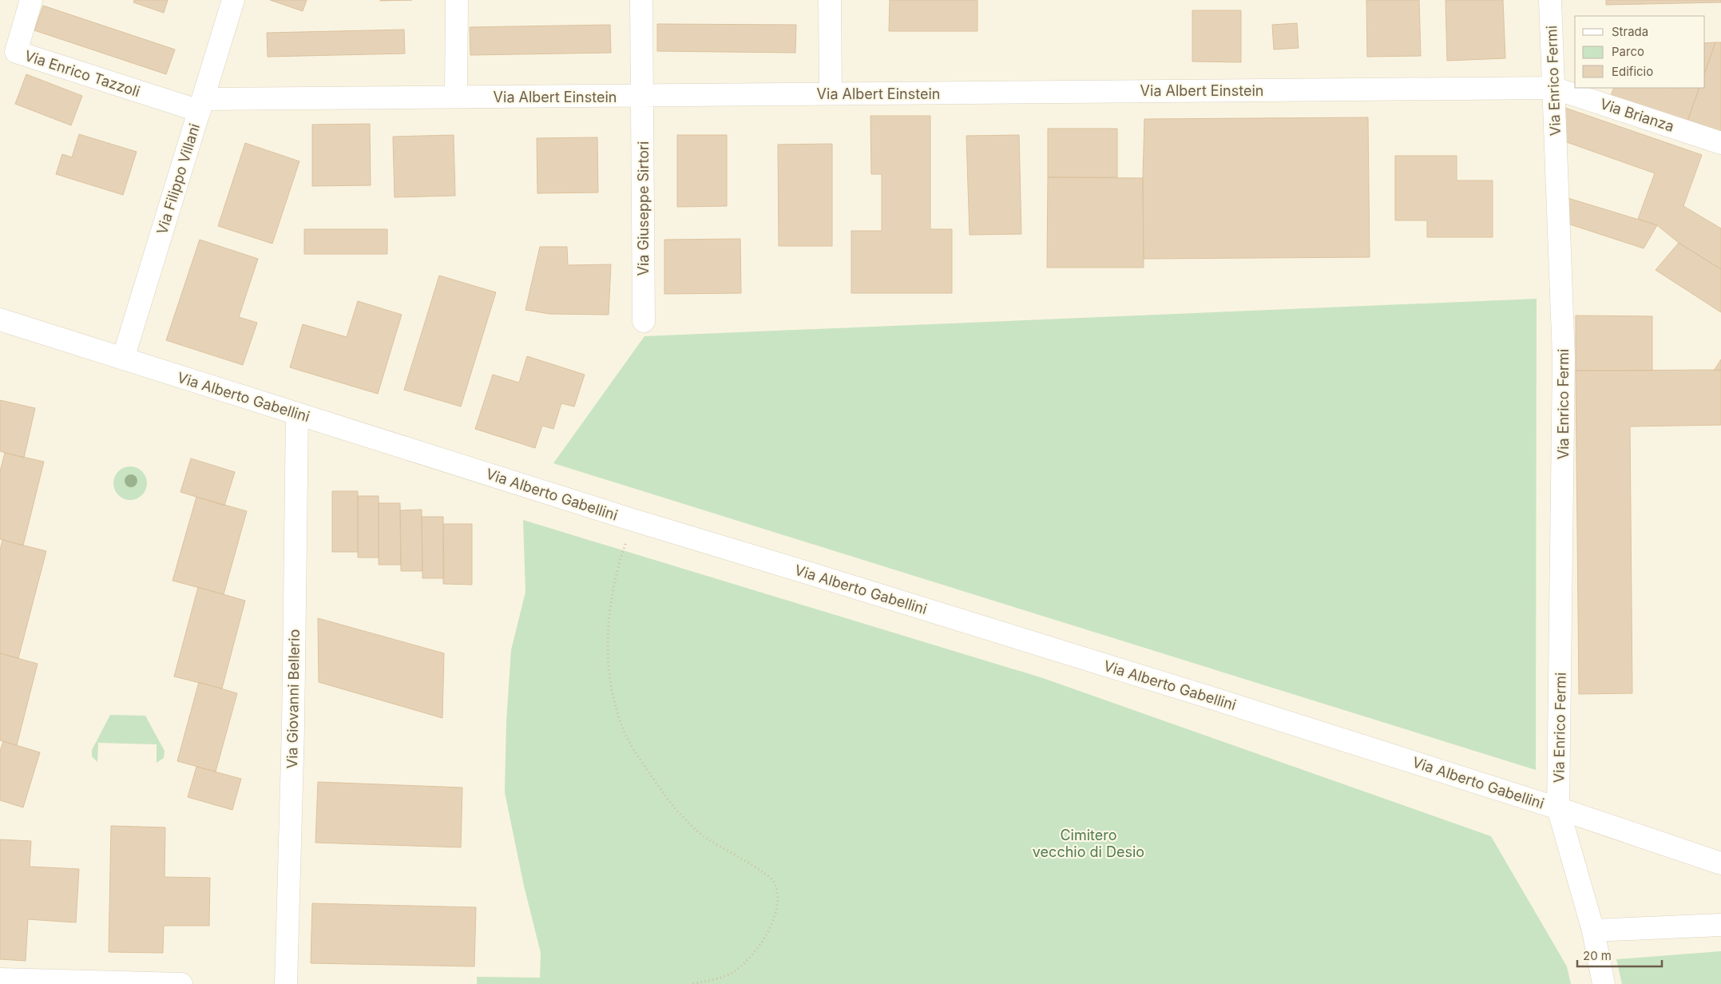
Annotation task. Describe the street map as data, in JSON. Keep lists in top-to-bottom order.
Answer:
{
  "streets": {
    "street": [
      "Via Enrico Tazzoli",
      "Via Enrico Fermi",
      "Via Albert Einstein",
      "Via Brianza",
      "Via Filippo Villani",
      "Via Giuseppe Sirtori",
      "Via Alberto Gabellini",
      "Via Giovanni Bellerio"
    ]
  },
  "crossings": [
    ["Via Enrico Tazzoli", "Via Albert Einstein"],
    ["Via Enrico Tazzoli", "Via Filippo Villani"],
    ["Via Enrico Fermi", "Via Albert Einstein"],
    ["Via Enrico Fermi", "Via Brianza"],
    ["Via Enrico Fermi", "Via Alberto Gabellini"],
    ["Via Albert Einstein", "Via Brianza"],
    ["Via Albert Einstein", "Via Filippo Villani"],
    ["Via Albert Einstein", "Via Giuseppe Sirtori"],
    ["Via Filippo Villani", "Via Alberto Gabellini"],
    ["Via Alberto Gabellini", "Via Giovanni Bellerio"]
  ],
  "parks": ["Cimitero vecchio di Desio"],
  "legend": ["Strada", "Parco", "Edificio"],
  "scale_bar": "20 m"
}
